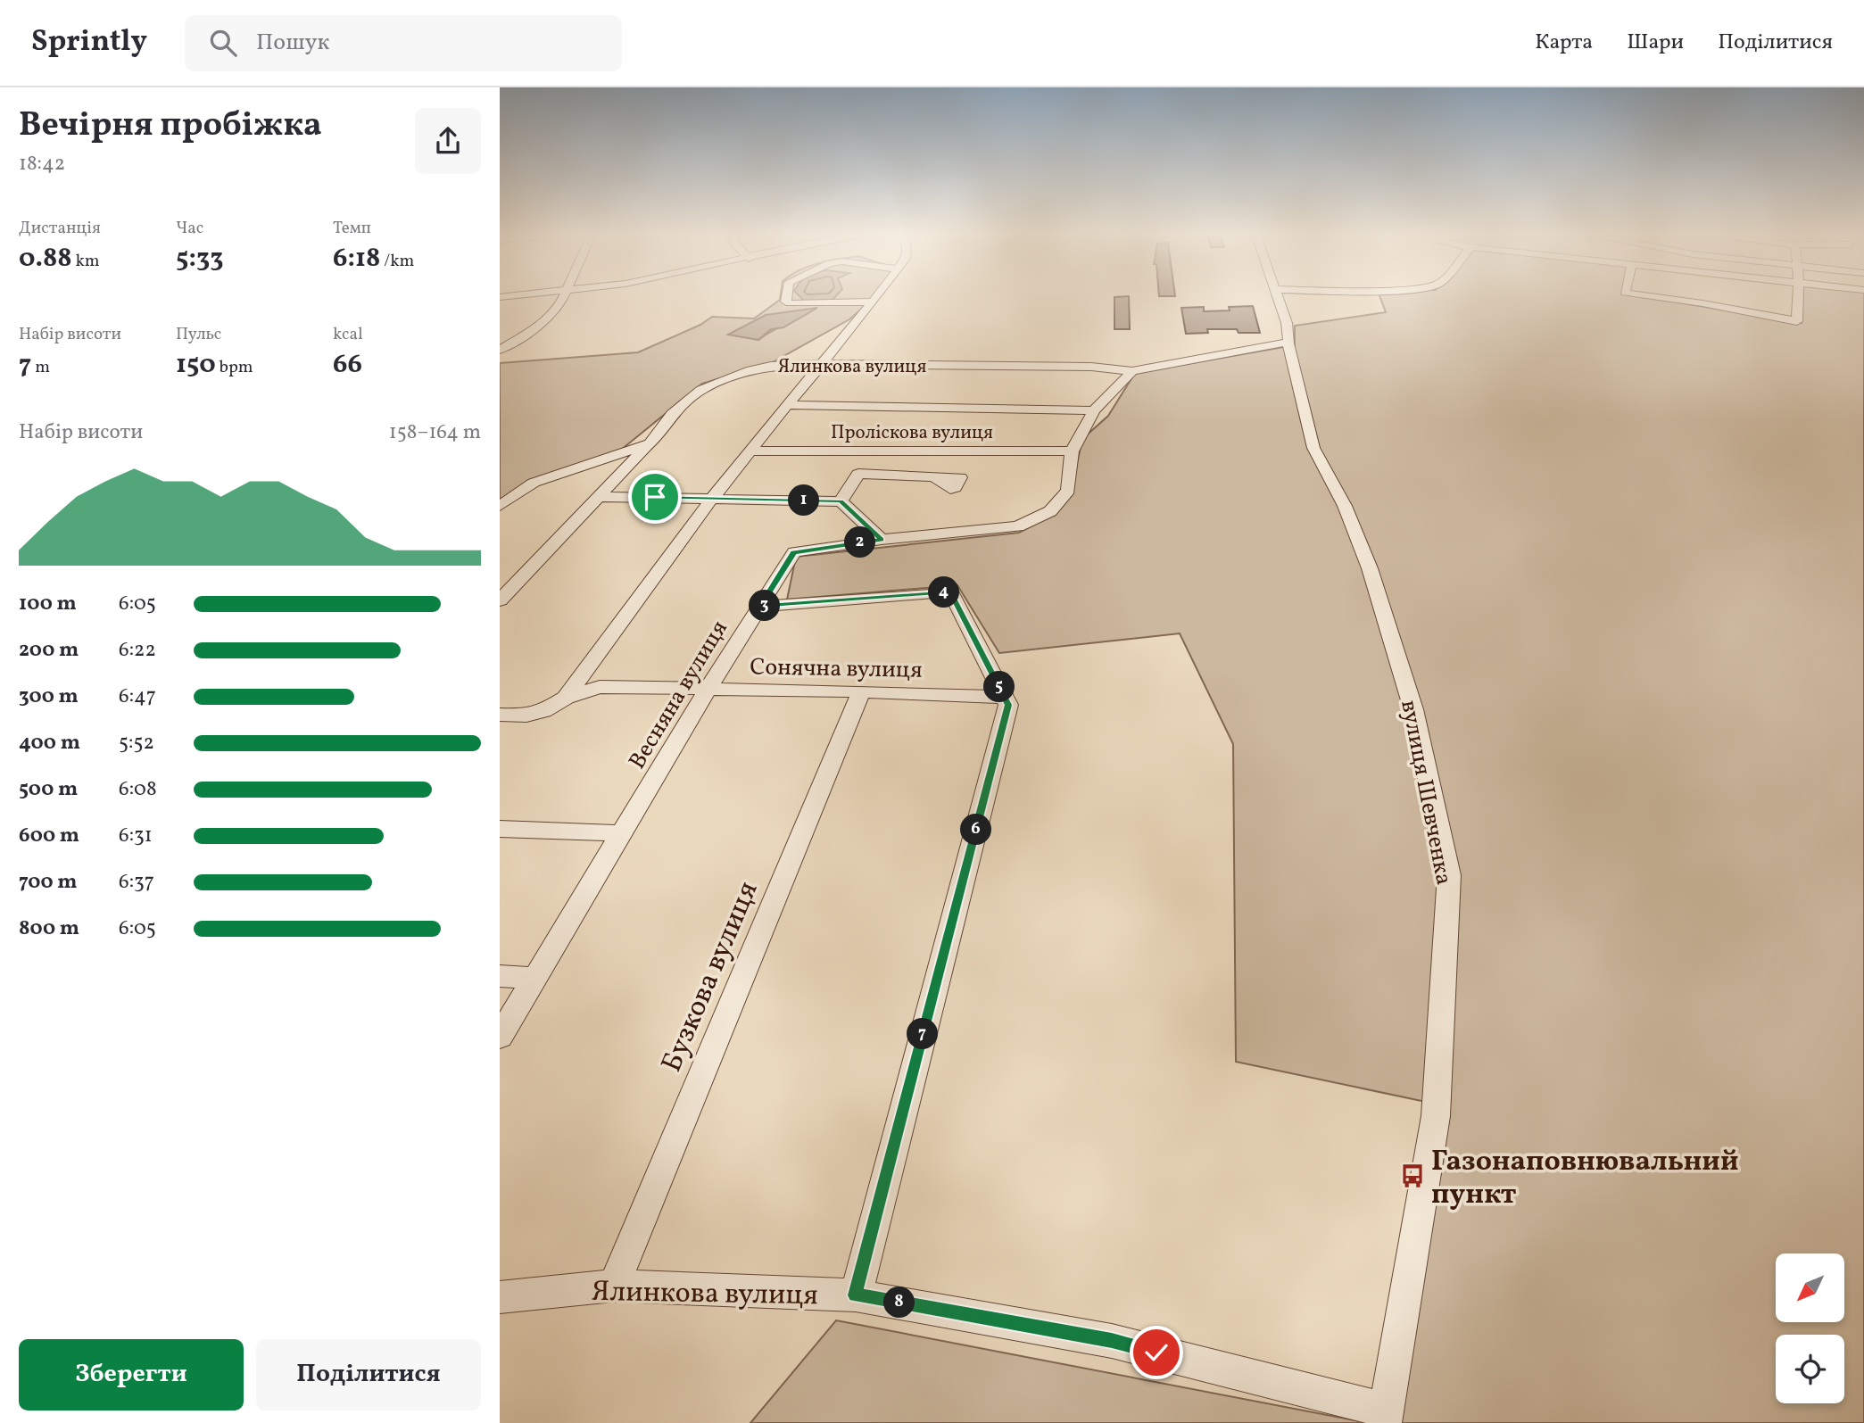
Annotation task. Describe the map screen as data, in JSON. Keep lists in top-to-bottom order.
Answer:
{
  "streets": {
    "street": [
      "Ялинкова вулиця",
      "Проліскова вулиця",
      "Сонячна вулиця",
      "Весняна вулиця",
      "вулиця Шевченка",
      "Бузкова вулиця"
    ]
  },
  "crossings": [
    ["Ялинкова вулиця", "Весняна вулиця"],
    ["Ялинкова вулиця", "вулиця Шевченка"],
    ["Ялинкова вулиця", "Бузкова вулиця"],
    ["Проліскова вулиця", "Весняна вулиця"],
    ["Сонячна вулиця", "Весняна вулиця"],
    ["Сонячна вулиця", "Бузкова вулиця"]
  ],
  "places": {
    "bus stop": ["Газонаповнювальний пункт"]
  },
  "north": "bottom left",
  "page": {
    "header": "Sprintly",
    "search": "Пошук",
    "nav": ["Карта", "Шари", "Поділитися"],
    "heading": ["Вечірня пробіжка", "18:42"],
    "stats": [
      ["Дистанція", "0.88 km"],
      ["Час", "5:33"],
      ["Темп", "6:18 /km"],
      ["Набір висоти", "7 m"],
      ["Пульс", "150 bpm"],
      ["kcal", "66"]
    ],
    "chart": ["Набір висоти", "158–164 m"],
    "pins": [
      "1",
      "2",
      "4",
      "3",
      "5",
      "6",
      "7",
      "8"
    ],
    "list": [
      {
        "name": "100 m",
        "note": "6:05"
      },
      {
        "name": "200 m",
        "note": "6:22"
      },
      {
        "name": "300 m",
        "note": "6:47"
      },
      {
        "name": "400 m",
        "note": "5:52"
      },
      {
        "name": "500 m",
        "note": "6:08"
      },
      {
        "name": "600 m",
        "note": "6:31"
      },
      {
        "name": "700 m",
        "note": "6:37"
      },
      {
        "name": "800 m",
        "note": "6:05"
      }
    ],
    "buttons": ["Зберегти", "Поділитися"]
  }
}
